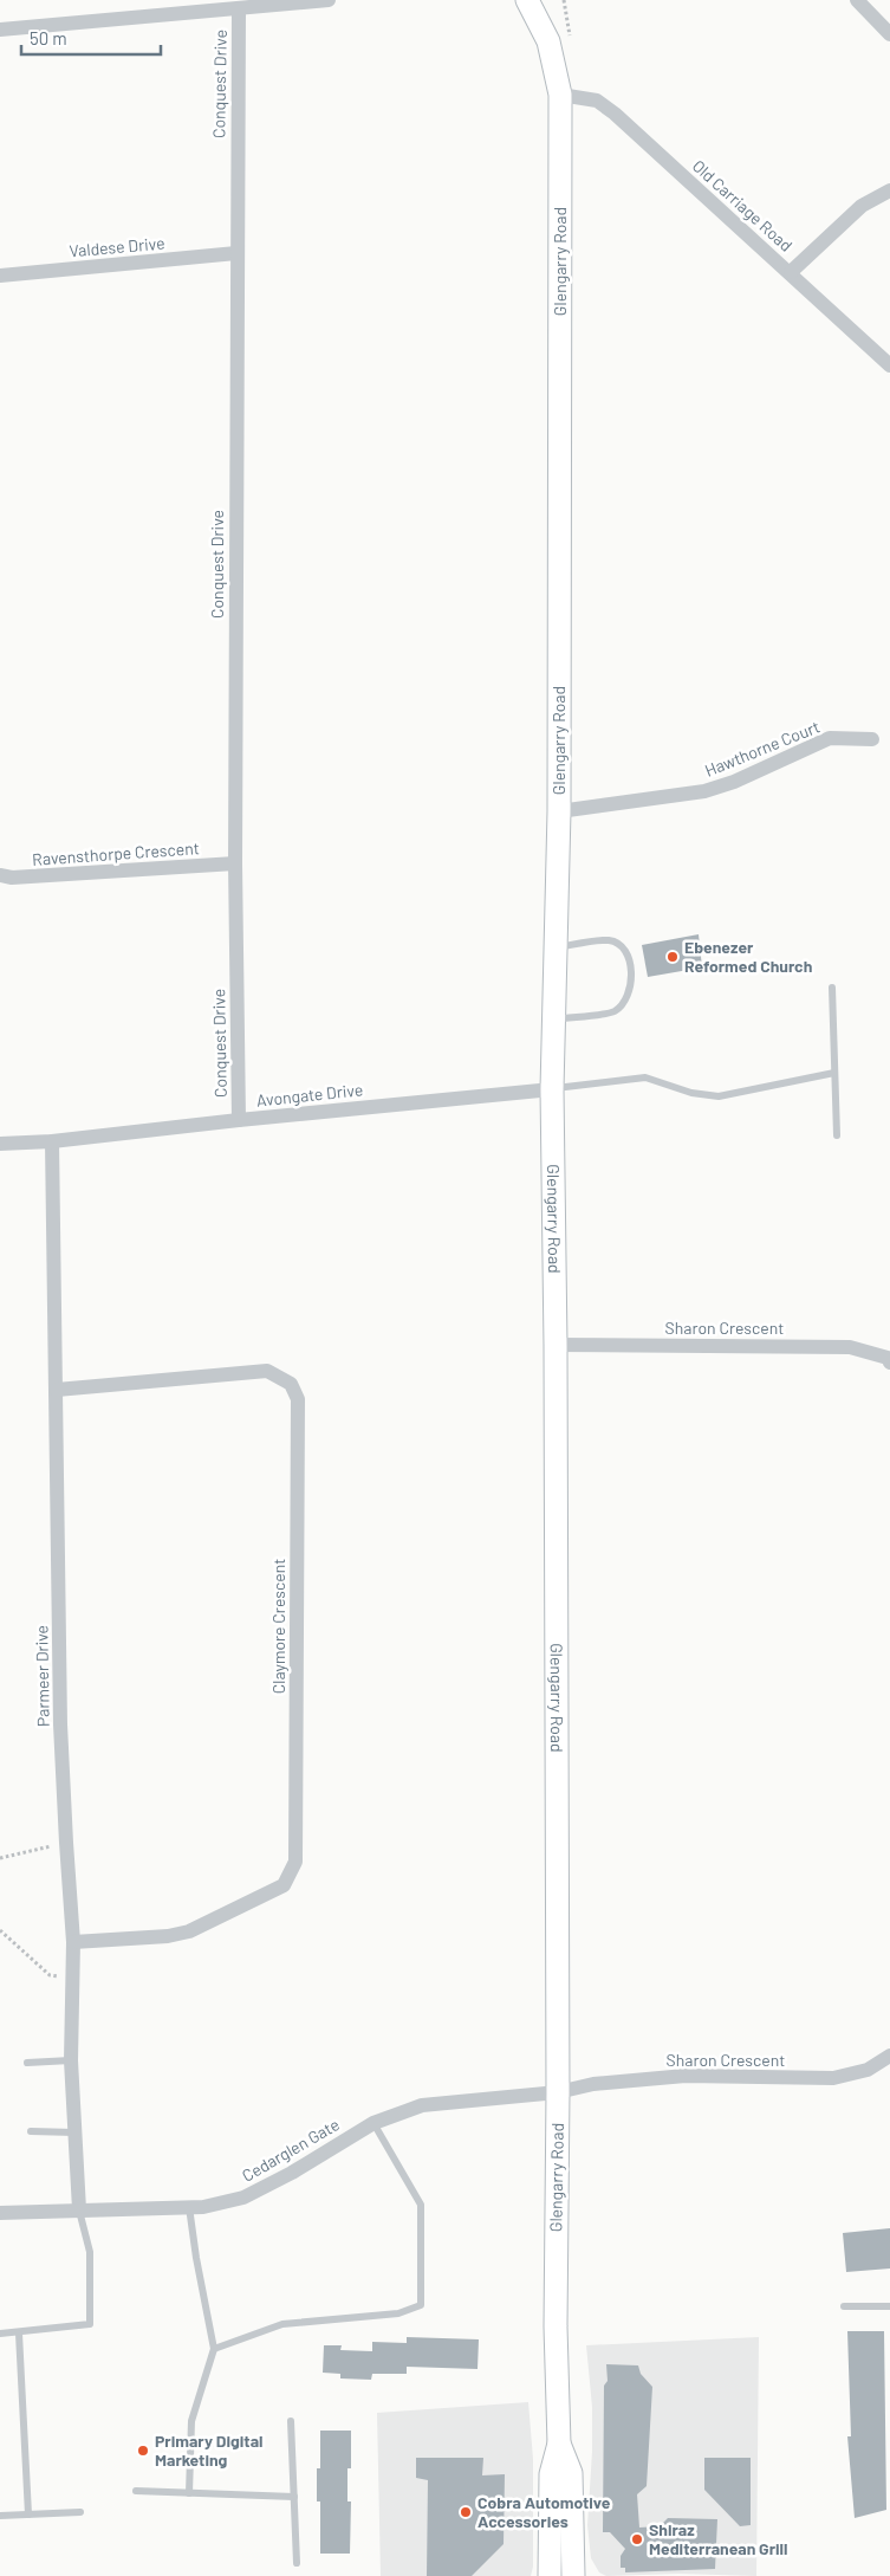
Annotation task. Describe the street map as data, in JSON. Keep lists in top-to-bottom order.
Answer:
{
  "streets": {
    "street": [
      "Conquest Drive",
      "Old Carriage Road",
      "Valdese Drive",
      "Glengarry Road",
      "Hawthorne Court",
      "Ravensthorpe Crescent",
      "Avongate Drive",
      "Sharon Crescent",
      "Claymore Crescent",
      "Parmeer Drive",
      "Cedarglen Gate"
    ]
  },
  "crossings": [
    ["Conquest Drive", "Valdese Drive"],
    ["Conquest Drive", "Ravensthorpe Crescent"],
    ["Conquest Drive", "Avongate Drive"],
    ["Old Carriage Road", "Glengarry Road"],
    ["Glengarry Road", "Hawthorne Court"],
    ["Glengarry Road", "Avongate Drive"],
    ["Glengarry Road", "Sharon Crescent"],
    ["Glengarry Road", "Cedarglen Gate"],
    ["Avongate Drive", "Parmeer Drive"],
    ["Sharon Crescent", "Cedarglen Gate"],
    ["Claymore Crescent", "Parmeer Drive"],
    ["Parmeer Drive", "Cedarglen Gate"]
  ],
  "places": [
    "Ebenezer Reformed Church",
    "Primary Digital Marketing",
    "Cobra Automotive Accessories",
    "Shiraz Mediterranean Grill"
  ],
  "scale_bar": "50 m"
}
